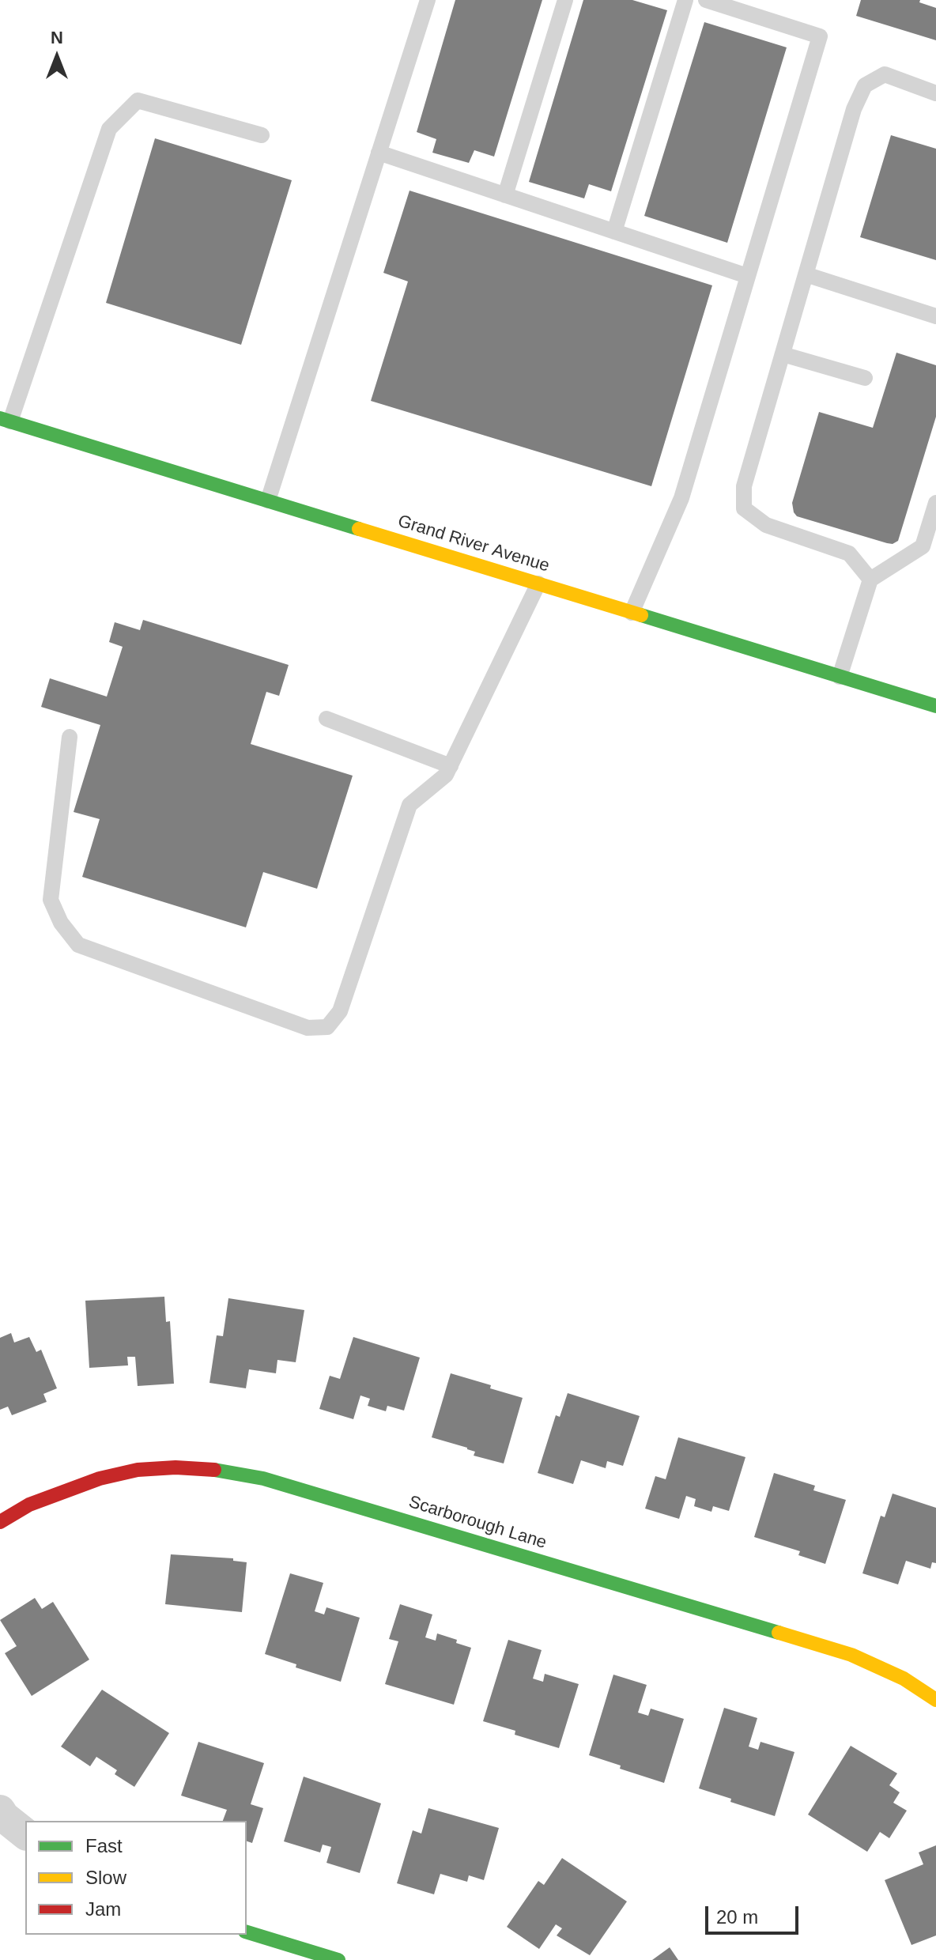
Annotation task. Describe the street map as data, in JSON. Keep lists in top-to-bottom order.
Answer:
{
  "streets": {
    "street": ["Grand River Avenue", "Scarborough Lane"]
  },
  "legend": ["Fast", "Slow", "Jam"],
  "scale_bar": "20 m",
  "north": "top"
}
